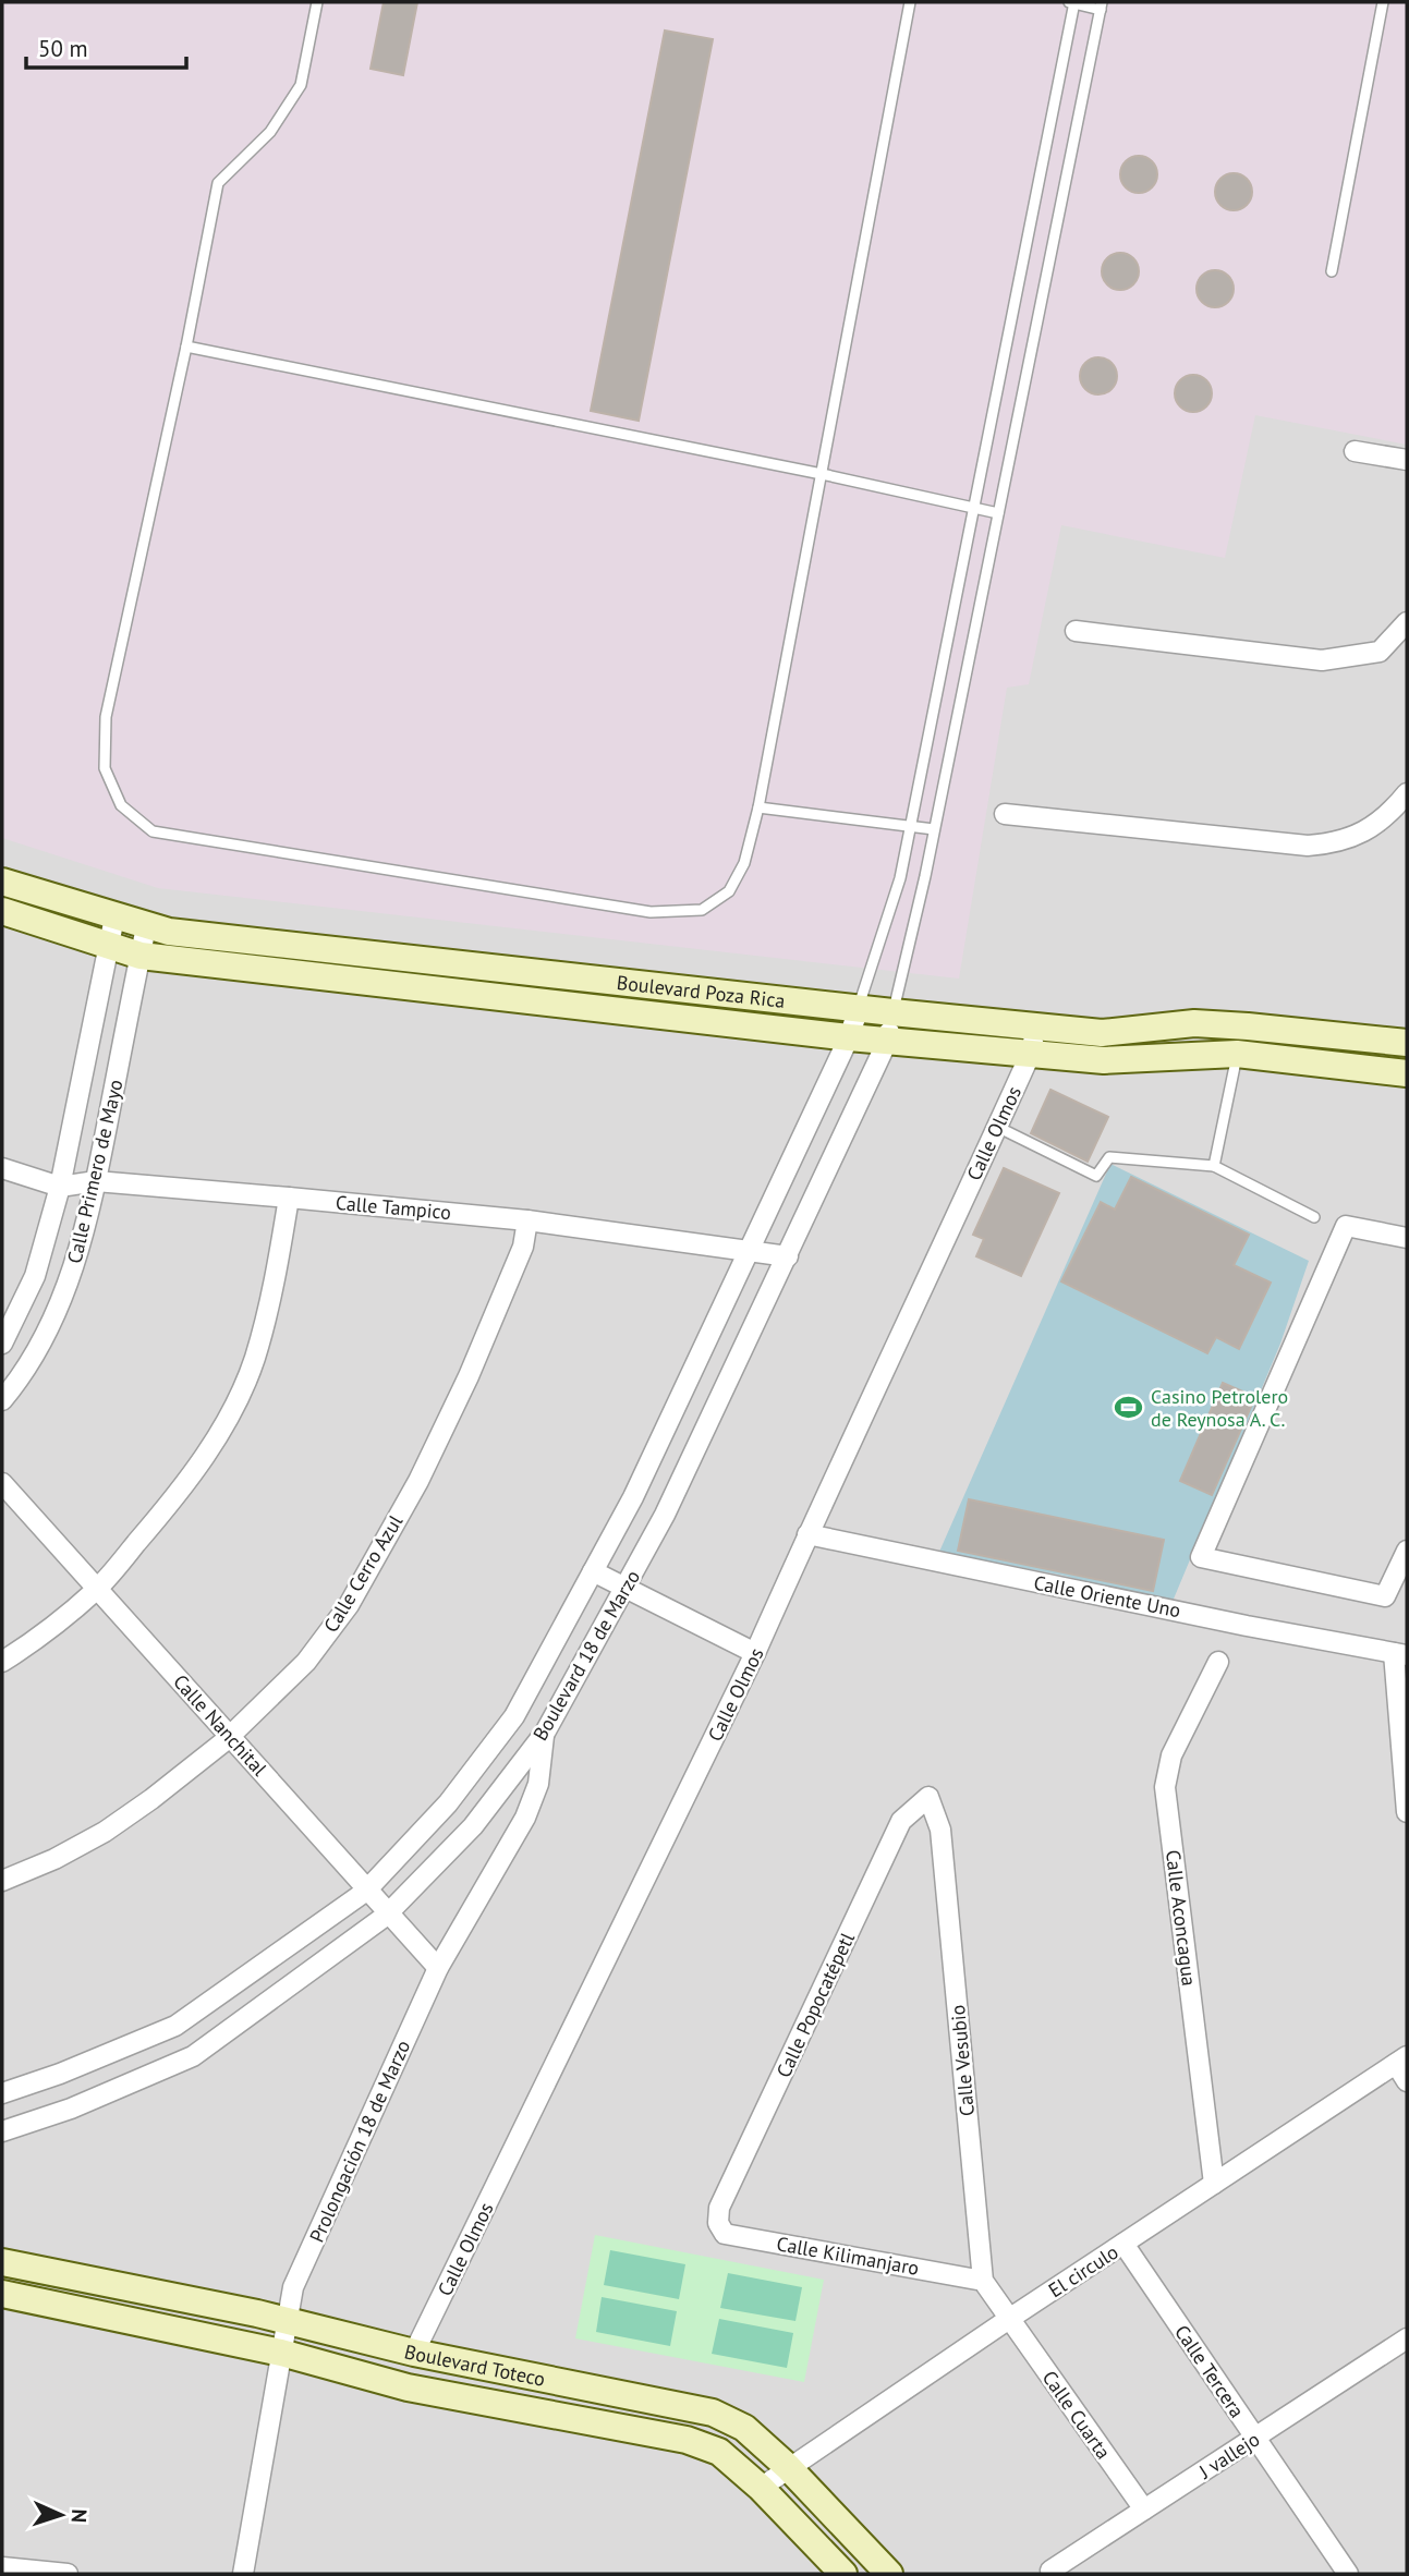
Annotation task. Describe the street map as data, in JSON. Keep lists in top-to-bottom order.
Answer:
{
  "streets": {
    "main road": ["Boulevard Poza Rica", "Boulevard Toteco"],
    "street": [
      "Calle Olmos",
      "Calle Primero de Mayo",
      "Calle Tampico",
      "Calle Cerro Azul",
      "Calle Oriente Uno",
      "Boulevard 18 de Marzo",
      "Calle Nanchital",
      "Calle Aconcagua",
      "Calle Popocatépetl",
      "Calle Vesubio",
      "Prolongación 18 de Marzo",
      "Calle Kilimanjaro",
      "El circulo",
      "Calle Tercera",
      "Calle Cuarta",
      "J vallejo"
    ]
  },
  "crossings": [
    ["Boulevard Poza Rica", "Calle Olmos"],
    ["Boulevard Poza Rica", "Calle Primero de Mayo"],
    ["Boulevard Poza Rica", "Boulevard 18 de Marzo"],
    ["Calle Olmos", "Calle Oriente Uno"],
    ["Calle Olmos", "Boulevard Toteco"],
    ["Calle Primero de Mayo", "Calle Tampico"],
    ["Calle Tampico", "Calle Cerro Azul"],
    ["Calle Tampico", "Boulevard 18 de Marzo"],
    ["Calle Cerro Azul", "Calle Nanchital"],
    ["Boulevard 18 de Marzo", "Calle Nanchital"],
    ["Boulevard 18 de Marzo", "Prolongación 18 de Marzo"],
    ["Calle Nanchital", "Prolongación 18 de Marzo"],
    ["Calle Aconcagua", "El circulo"],
    ["Calle Popocatépetl", "Calle Vesubio"],
    ["Calle Popocatépetl", "Calle Kilimanjaro"],
    ["Calle Vesubio", "Calle Kilimanjaro"],
    ["Calle Vesubio", "El circulo"],
    ["Calle Vesubio", "Calle Cuarta"],
    ["Prolongación 18 de Marzo", "Boulevard Toteco"],
    ["El circulo", "Boulevard Toteco"],
    ["El circulo", "Calle Tercera"],
    ["El circulo", "Calle Cuarta"],
    ["Calle Tercera", "J vallejo"],
    ["Calle Cuarta", "J vallejo"]
  ],
  "places": {
    "sports": ["Casino Petrolero de Reynosa A. C."]
  },
  "scale_bar": "50 m",
  "north": "right"
}
